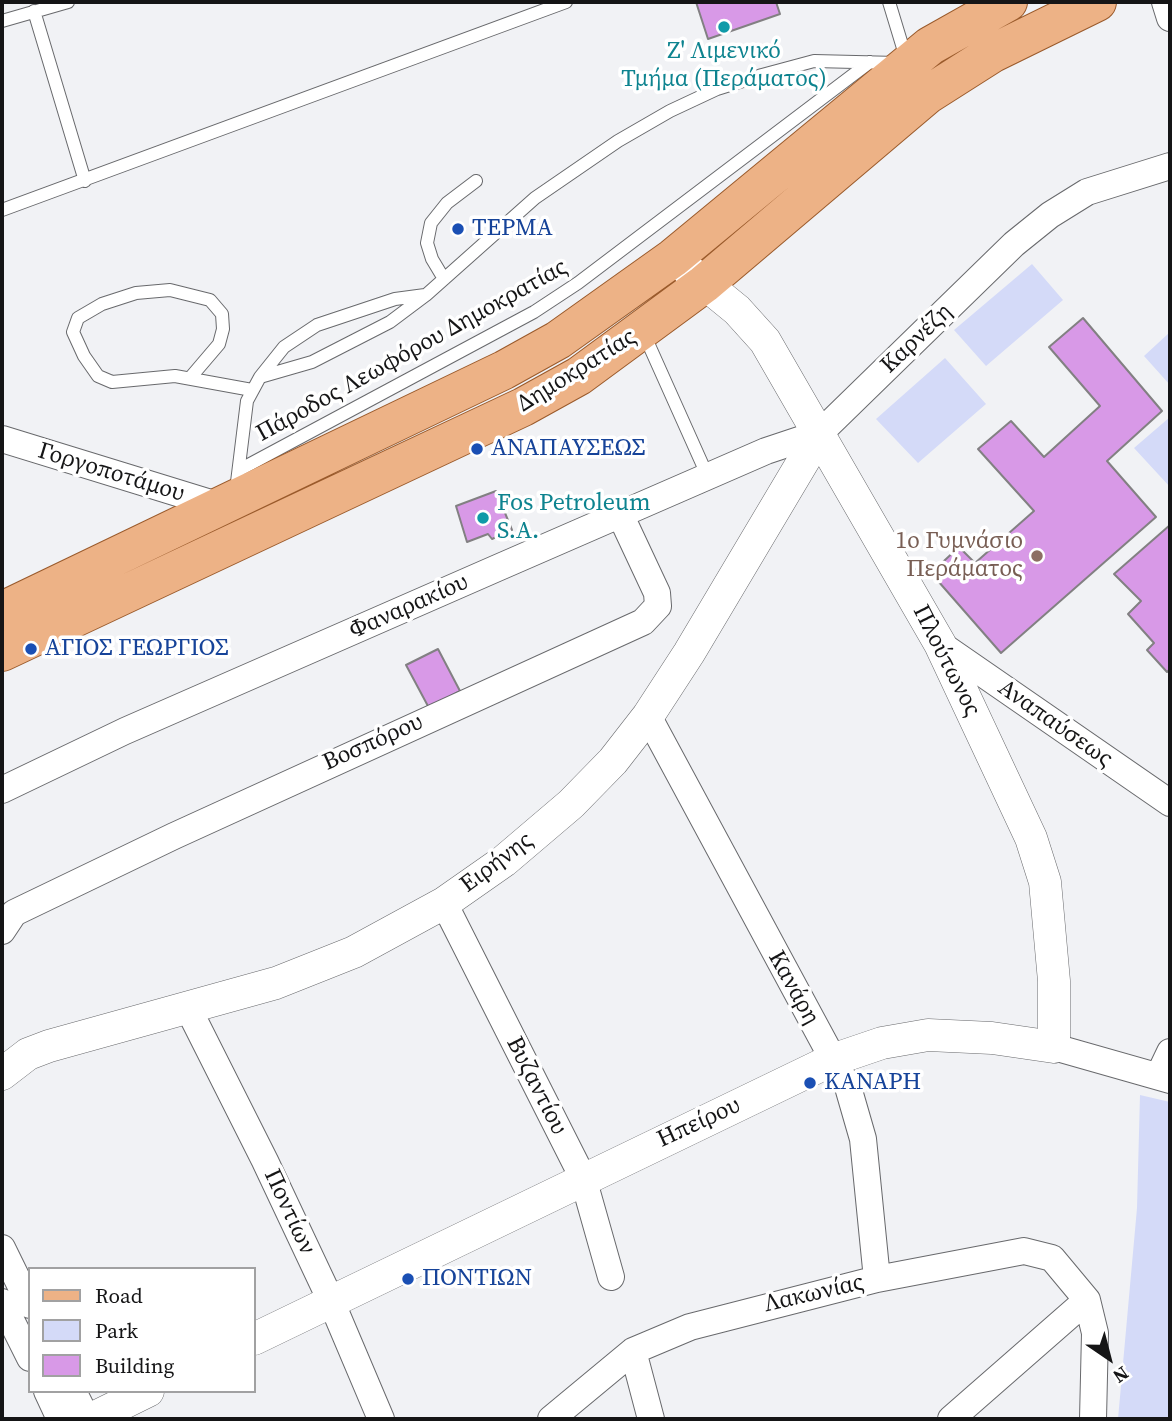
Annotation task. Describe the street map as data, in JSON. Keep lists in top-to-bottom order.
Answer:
{
  "streets": {
    "main road": ["Δημοκρατίας"],
    "street": [
      "Καρνέζη",
      "Γοργοποτάμου",
      "Φαναρακίου",
      "Πλούτωνος",
      "Αναπαύσεως",
      "Βοσπόρου",
      "Ειρήνης",
      "Κανάρη",
      "Βυζαντίου",
      "Ηπείρου",
      "Ποντίων",
      "Λακωνίας"
    ],
    "lane": ["Πάροδος Λεωφόρου Δημοκρατίας"]
  },
  "crossings": [
    ["Καρνέζη", "Φαναρακίου"],
    ["Καρνέζη", "Πλούτωνος"],
    ["Καρνέζη", "Ειρήνης"],
    ["Πάροδος Λεωφόρου Δημοκρατίας", "Δημοκρατίας"],
    ["Πάροδος Λεωφόρου Δημοκρατίας", "Γοργοποτάμου"],
    ["Δημοκρατίας", "Γοργοποτάμου"],
    ["Δημοκρατίας", "Πλούτωνος"],
    ["Φαναρακίου", "Πλούτωνος"],
    ["Φαναρακίου", "Βοσπόρου"],
    ["Φαναρακίου", "Ειρήνης"],
    ["Πλούτωνος", "Αναπαύσεως"],
    ["Πλούτωνος", "Ειρήνης"],
    ["Πλούτωνος", "Ηπείρου"],
    ["Ειρήνης", "Κανάρη"],
    ["Ειρήνης", "Βυζαντίου"],
    ["Ειρήνης", "Ποντίων"],
    ["Κανάρη", "Ηπείρου"],
    ["Κανάρη", "Λακωνίας"],
    ["Βυζαντίου", "Ηπείρου"],
    ["Ηπείρου", "Ποντίων"]
  ],
  "places": [
    "Ζ' Λιμενικό Τμήμα (Περάματος)",
    "ΤΕΡΜΑ",
    "ΑΝΑΠΑΥΣΕΩΣ",
    "Fos Petroleum S.A.",
    "1ο Γυμνάσιο Περάματος",
    "ΑΓΙΟΣ ΓΕΩΡΓΙΟΣ",
    "ΚΑΝΑΡΗ",
    "ΠΟΝΤΙΩΝ"
  ],
  "legend": ["Road", "Park", "Building"],
  "north": "bottom right"
}
